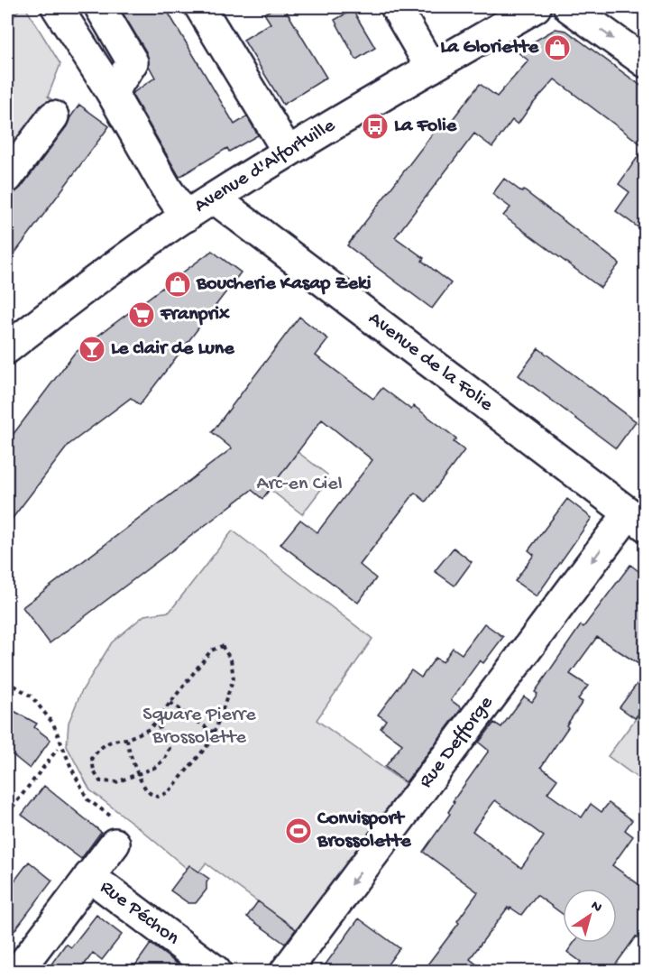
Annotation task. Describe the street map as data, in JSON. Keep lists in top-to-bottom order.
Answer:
{
  "streets": {
    "street": [
      "Avenue d'Alfortville",
      "Avenue de la Folie",
      "Rue Defforge",
      "Rue Péchon"
    ]
  },
  "crossings": [
    ["Avenue d'Alfortville", "Avenue de la Folie"],
    ["Avenue de la Folie", "Rue Defforge"]
  ],
  "one_way": ["Rue Defforge"],
  "parks": ["Arc-en Ciel", "Square Pierre Brossolette"],
  "places": {
    "shop": ["La Gloriette", "Boucherie Kasap Zeki"],
    "bus stop": ["La Folie"],
    "supermarket": ["Franprix"],
    "bar": ["Le clair de Lune"],
    "sports": ["Convisport Brossolette"]
  },
  "north": "top right"
}
